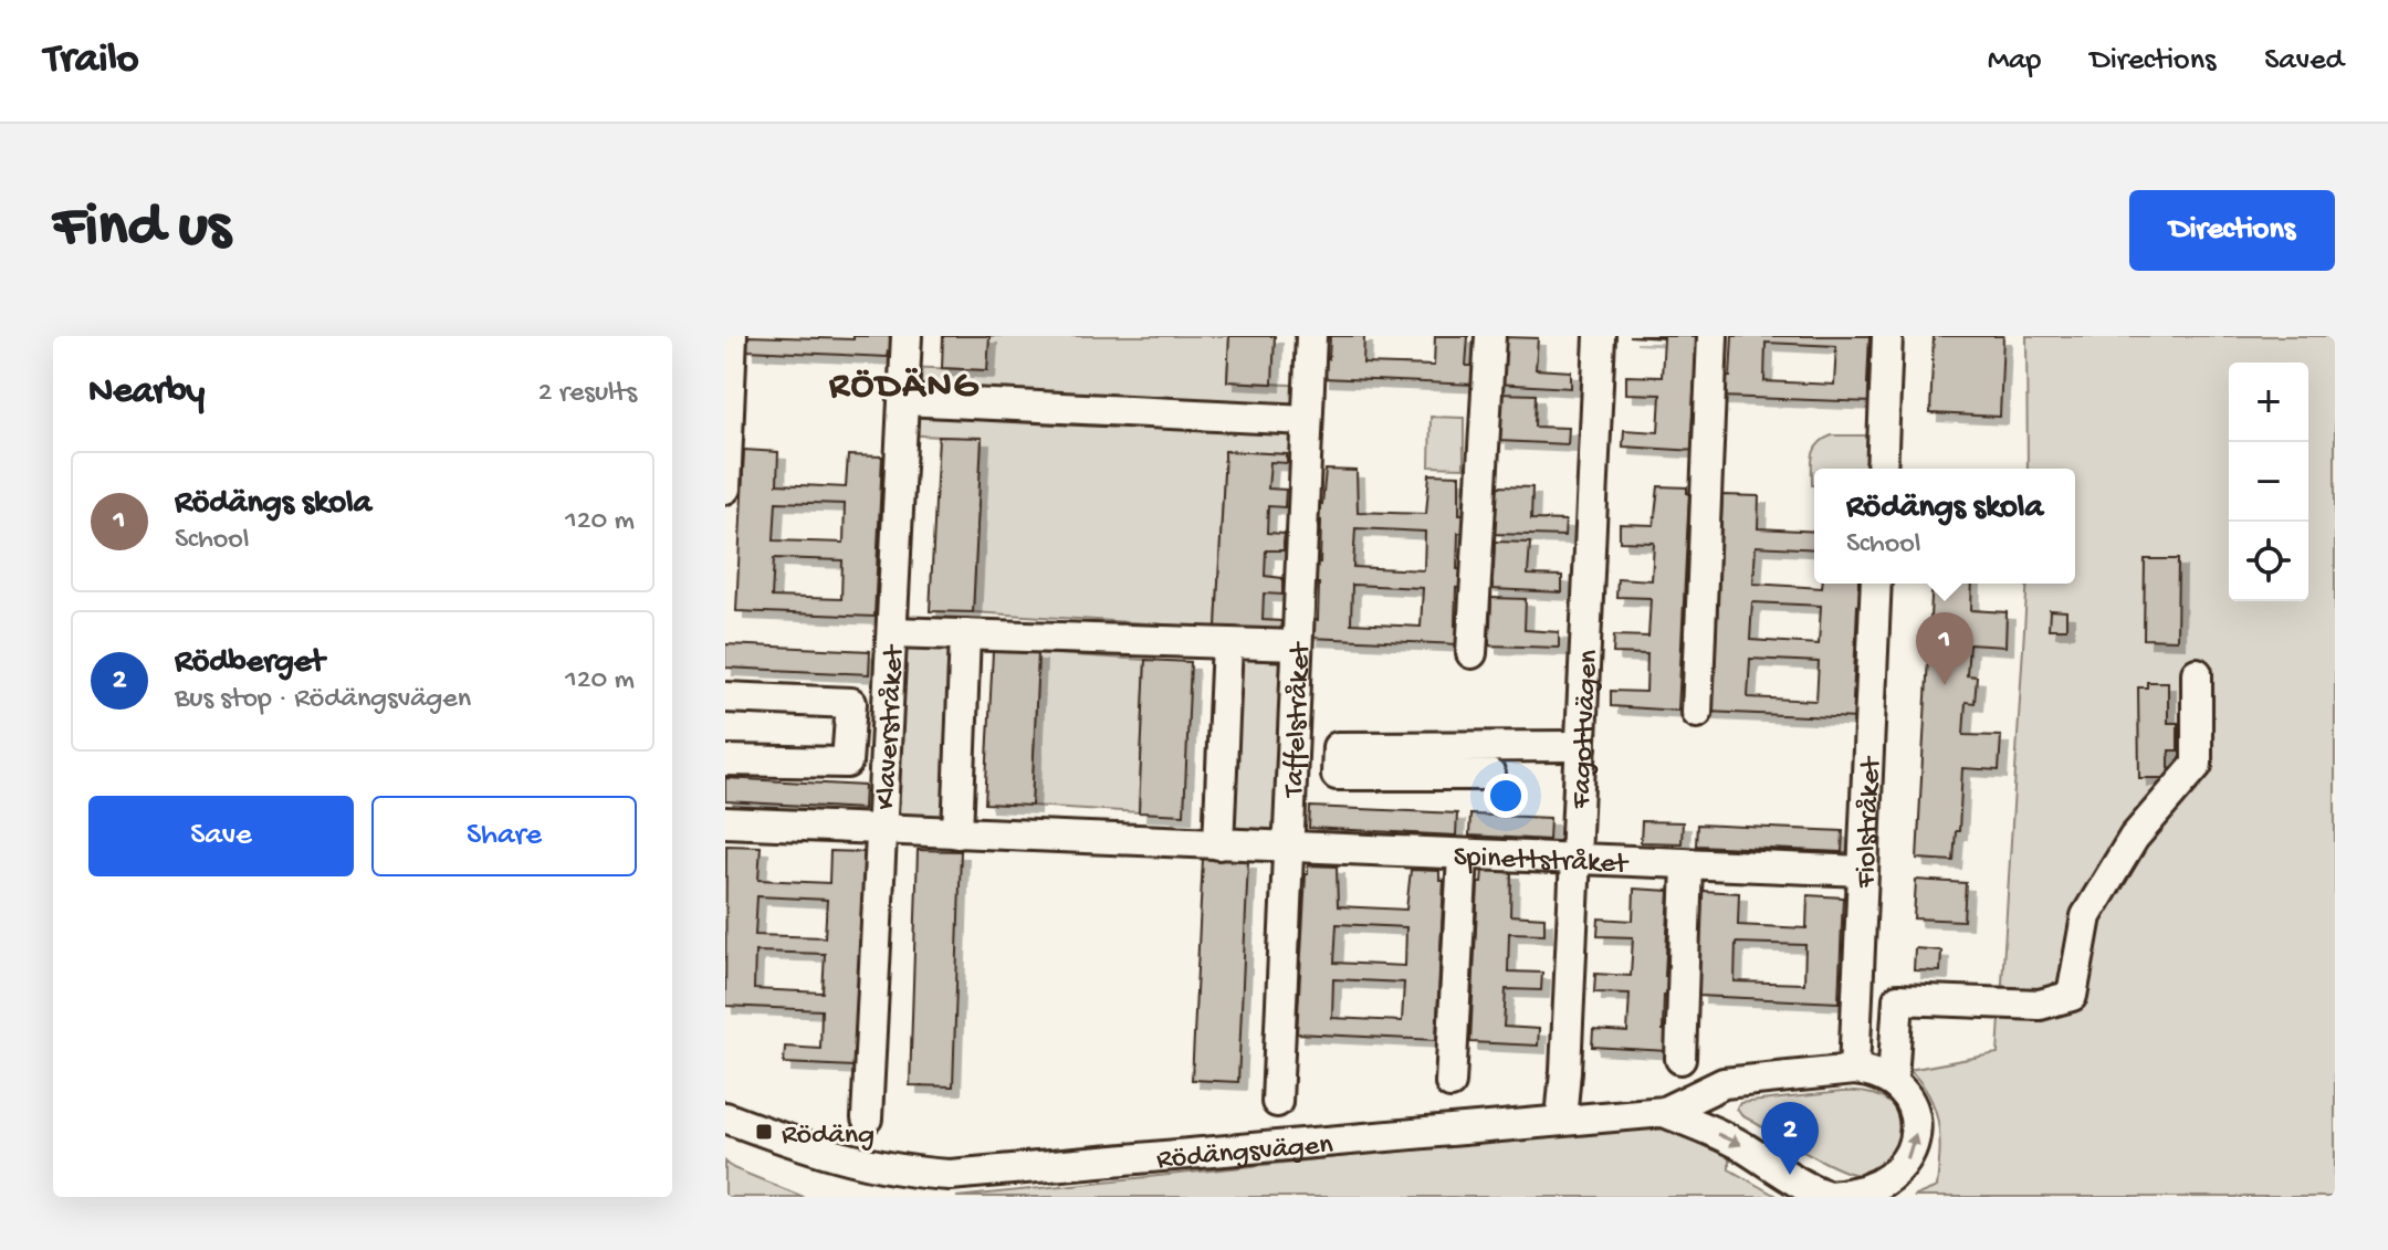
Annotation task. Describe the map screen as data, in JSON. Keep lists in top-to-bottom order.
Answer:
{
  "streets": {
    "street": [
      "Taffelstråket",
      "Klaverstråket",
      "Fagottvägen",
      "Fiolstråket",
      "Spinettstråket",
      "Rödängsvägen"
    ]
  },
  "crossings": [
    ["Taffelstråket", "Spinettstråket"],
    ["Klaverstråket", "Spinettstråket"],
    ["Fagottvägen", "Spinettstråket"],
    ["Fagottvägen", "Rödängsvägen"],
    ["Fiolstråket", "Spinettstråket"],
    ["Fiolstråket", "Rödängsvägen"]
  ],
  "districts": ["RÖDÄNG"],
  "places": {
    "transit": ["Rödäng"]
  },
  "page": {
    "header": "Trailo",
    "nav": ["Map", "Directions", "Saved"],
    "buttons": [
      "Directions",
      ["Save", "Share"]
    ],
    "title": "Find us",
    "heading": ["Nearby", "2 results"],
    "map_buttons": ["+", "−"],
    "list": [
      {
        "mark": "1",
        "name": "Rödängs skola",
        "note": "School",
        "value": "120 m"
      },
      {
        "mark": "2",
        "name": "Rödberget",
        "note": "Bus stop · Rödängsvägen",
        "value": "120 m"
      }
    ],
    "popup": ["Rödängs skola", "School"],
    "pins": ["1", "2"]
  }
}
